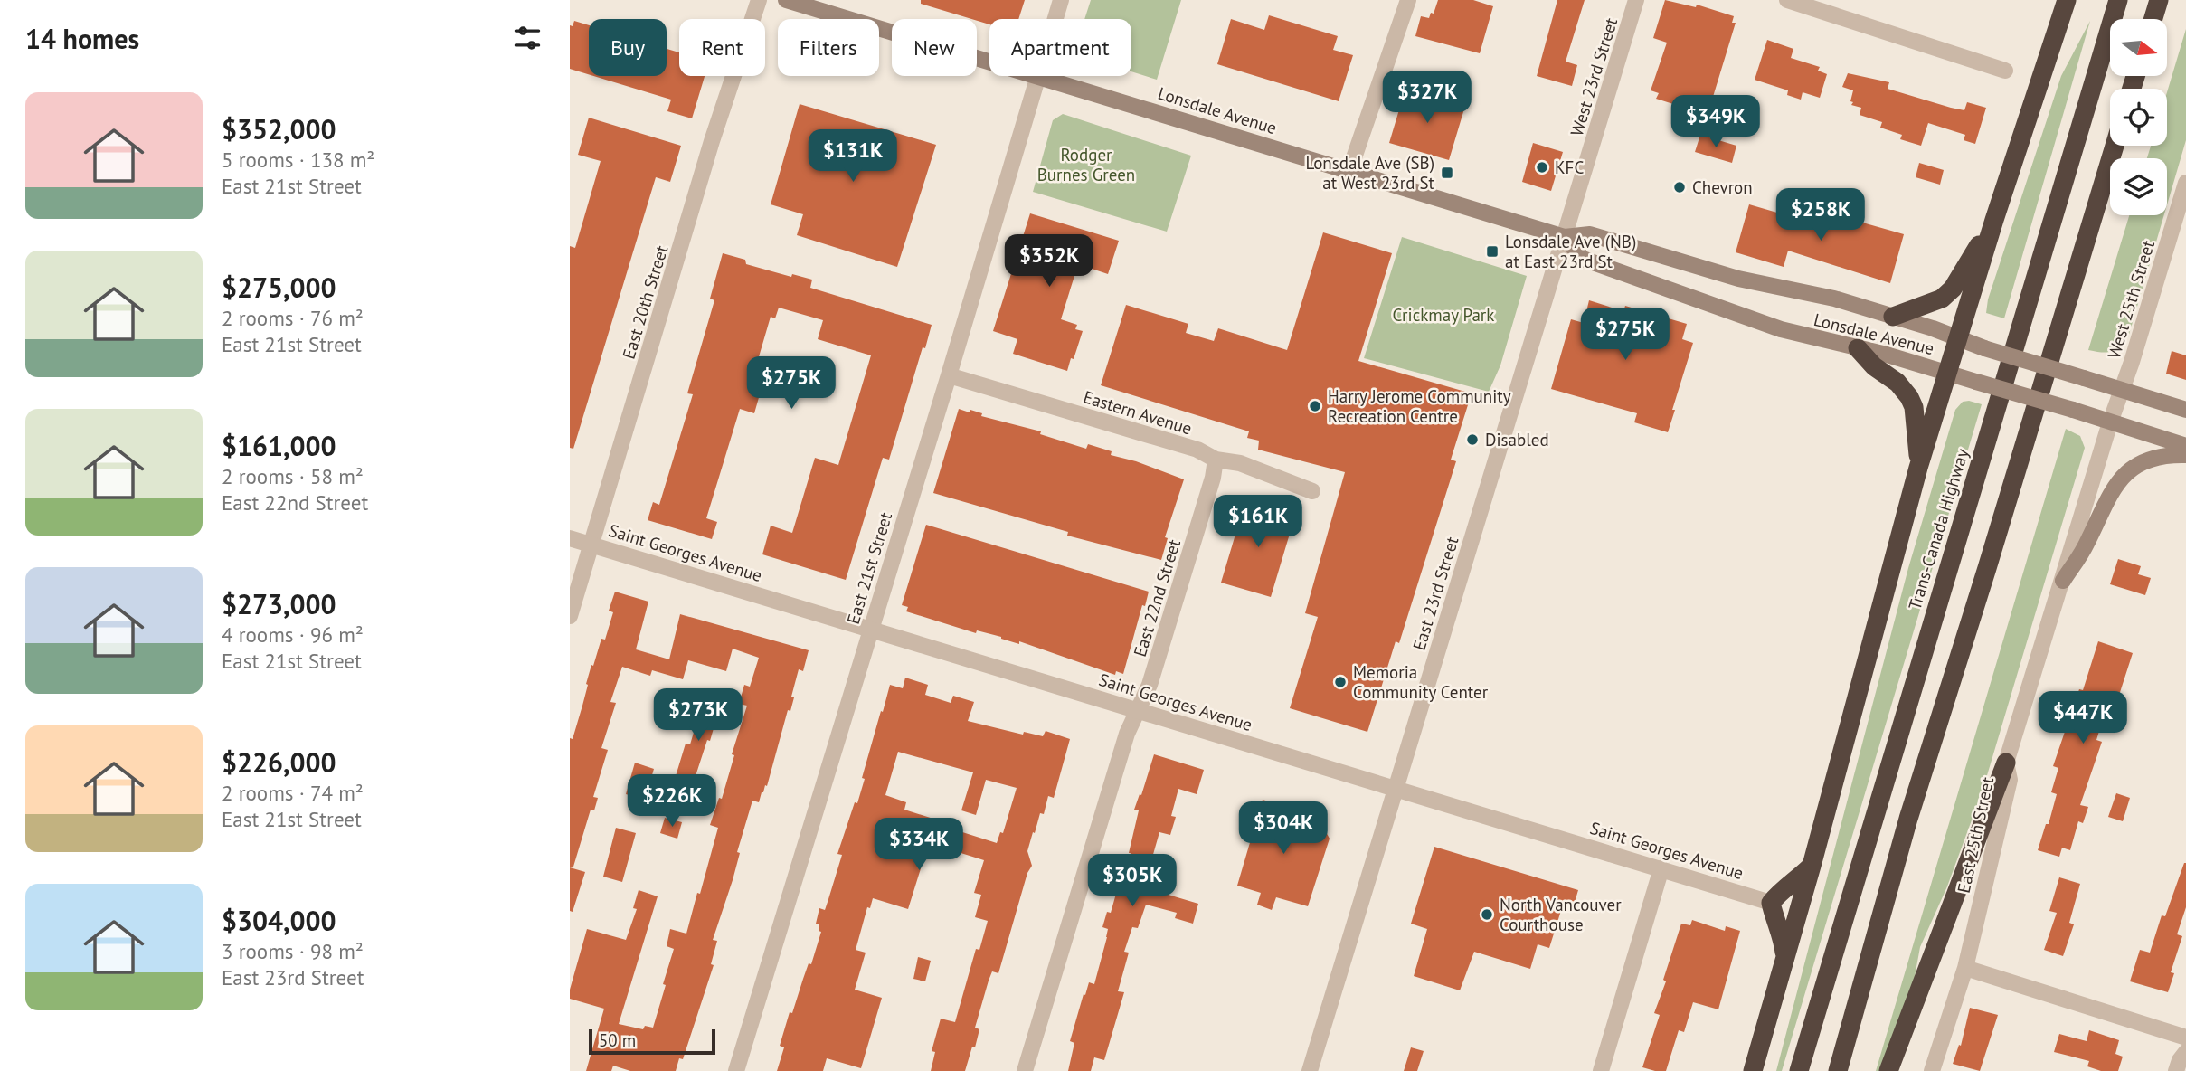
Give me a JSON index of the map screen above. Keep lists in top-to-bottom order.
{
  "streets": {
    "highway": ["Trans-Canada Highway"],
    "main road": ["Lonsdale Avenue"],
    "street": [
      "West 23rd Street",
      "West 25th Street",
      "East 20th Street",
      "Eastern Avenue",
      "Saint Georges Avenue",
      "East 21st Street",
      "East 23rd Street",
      "East 22nd Street",
      "East 25th Street"
    ]
  },
  "crossings": [
    ["West 23rd Street", "Lonsdale Avenue"],
    ["West 23rd Street", "East 23rd Street"],
    ["Lonsdale Avenue", "West 25th Street"],
    ["Lonsdale Avenue", "East 21st Street"],
    ["Lonsdale Avenue", "East 23rd Street"],
    ["Lonsdale Avenue", "East 25th Street"],
    ["West 25th Street", "East 25th Street"],
    ["East 20th Street", "Saint Georges Avenue"],
    ["Eastern Avenue", "East 21st Street"],
    ["Eastern Avenue", "East 22nd Street"],
    ["Saint Georges Avenue", "East 21st Street"],
    ["Saint Georges Avenue", "East 23rd Street"],
    ["Saint Georges Avenue", "East 22nd Street"]
  ],
  "parks": ["Rodger Burnes Green", "Crickmay Park"],
  "places": {
    "other": [
      "KFC",
      "Chevron",
      "Harry Jerome Community Recreation Centre",
      "Disabled",
      "Memoria Community Center",
      "North Vancouver Courthouse"
    ],
    "transit": ["Lonsdale Ave (SB) at West 23rd St", "Lonsdale Ave (NB) at East 23rd St"]
  },
  "scale_bar": "50 m",
  "north": "right",
  "page": {
    "heading": "14 homes",
    "chip": [
      "Buy",
      "Rent",
      "Filters",
      "New",
      "Apartment"
    ],
    "price": [
      "$327K",
      "$349K",
      "$131K",
      "$258K",
      "$352K",
      "$275K",
      "$275K",
      "$161K",
      "$273K",
      "$447K",
      "$226K",
      "$304K",
      "$334K",
      "$305K"
    ],
    "list": [
      {
        "name": "$352,000",
        "note": "5 rooms · 138 m² · East 21st Street"
      },
      {
        "name": "$275,000",
        "note": "2 rooms · 76 m² · East 21st Street"
      },
      {
        "name": "$161,000",
        "note": "2 rooms · 58 m² · East 22nd Street"
      },
      {
        "name": "$273,000",
        "note": "4 rooms · 96 m² · East 21st Street"
      },
      {
        "name": "$226,000",
        "note": "2 rooms · 74 m² · East 21st Street"
      },
      {
        "name": "$304,000",
        "note": "3 rooms · 98 m² · East 23rd Street"
      }
    ],
    "scale": "50 m"
  }
}
